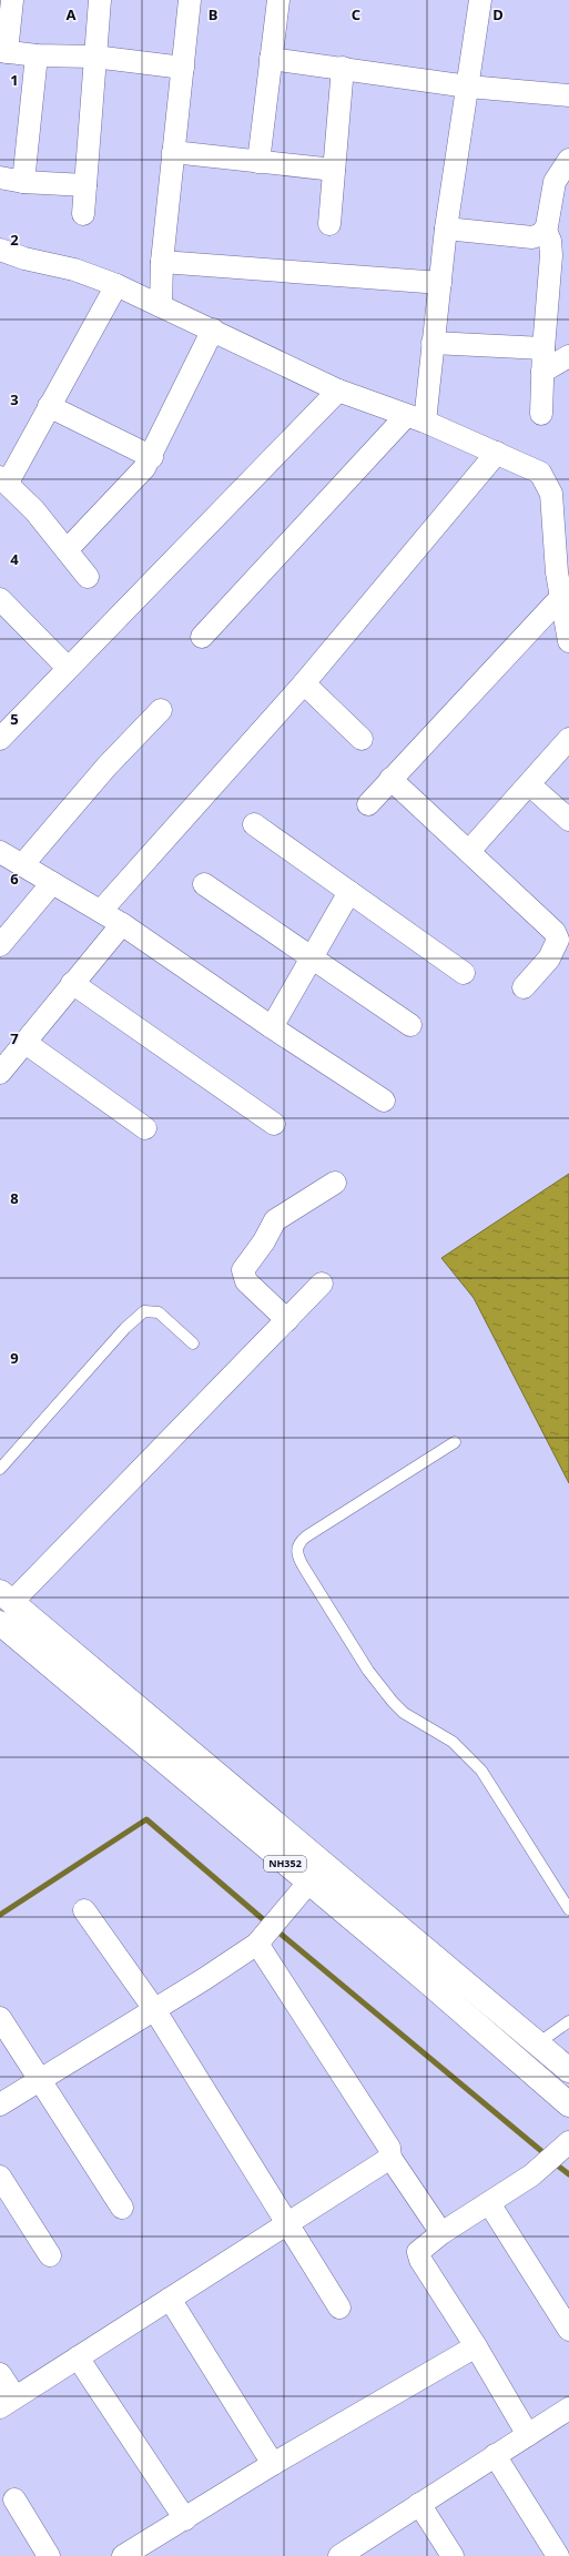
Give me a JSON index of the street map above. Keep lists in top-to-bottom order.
{
  "streets": {
    "highway": ["NH352"]
  },
  "grid": {
    "columns": [
      "A",
      "B",
      "C",
      "D"
    ],
    "rows": [
      "1",
      "2",
      "3",
      "4",
      "5",
      "6",
      "7",
      "8",
      "9"
    ]
  }
}
